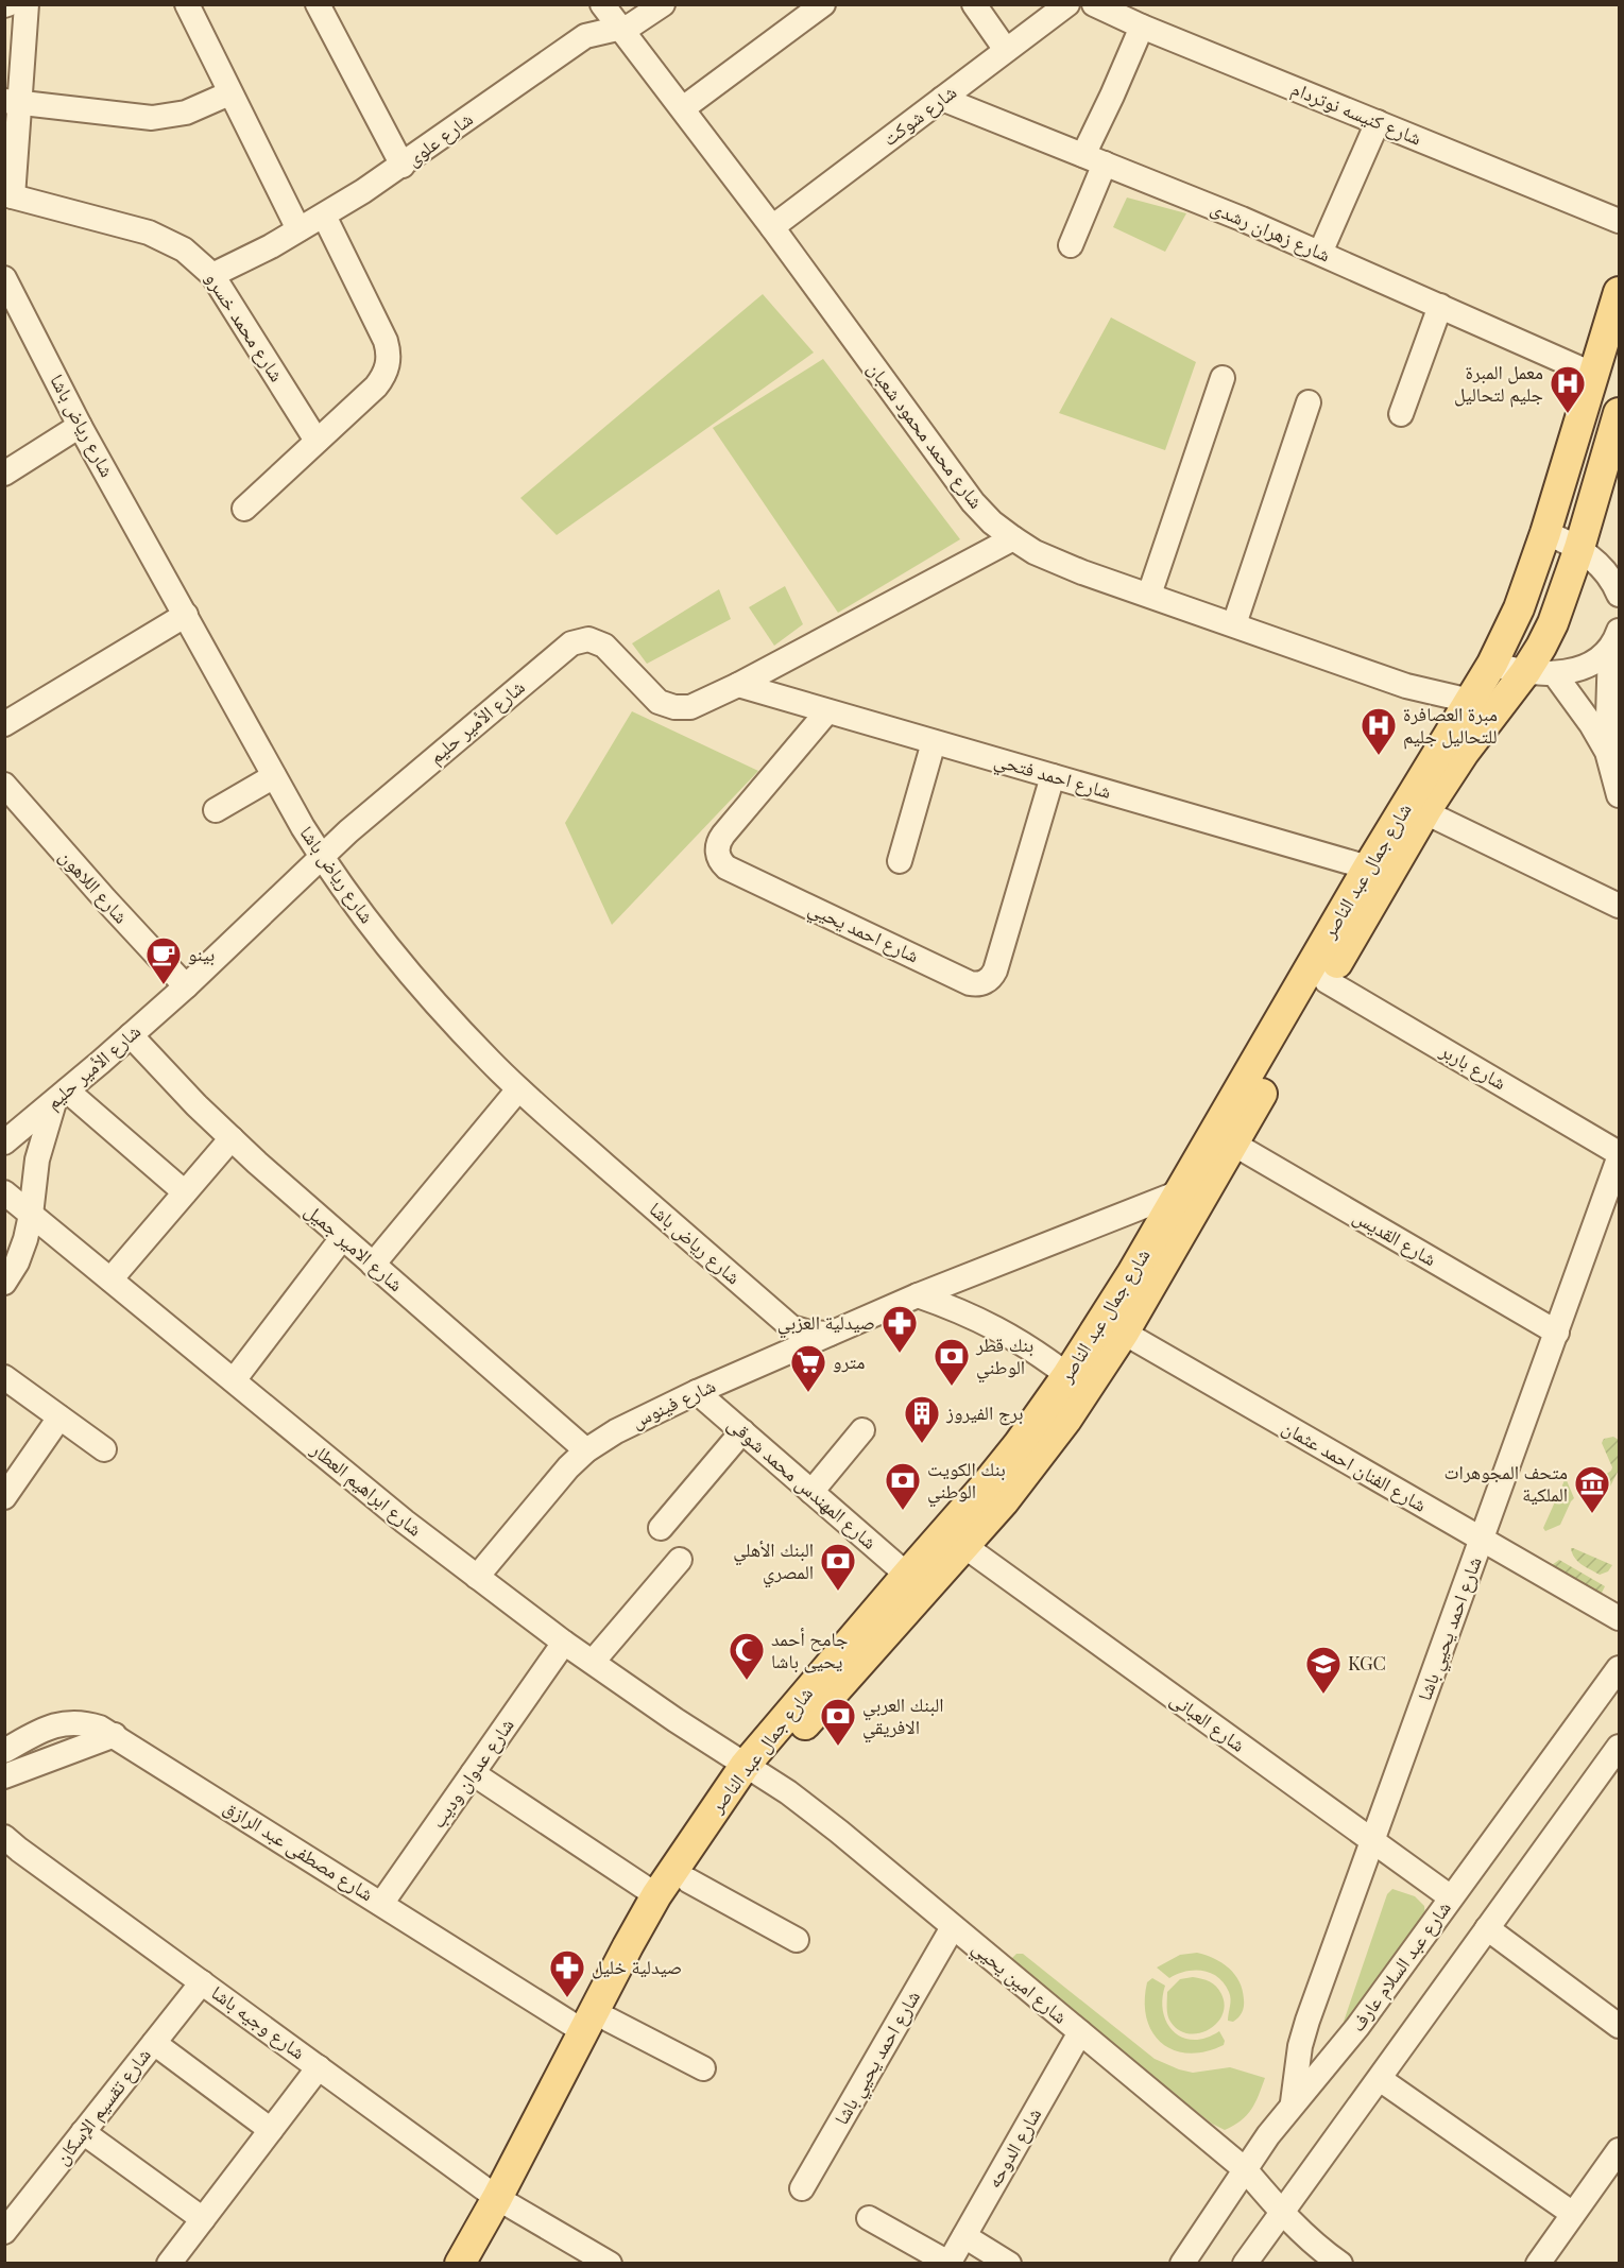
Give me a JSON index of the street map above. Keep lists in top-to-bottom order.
{
  "streets": {
    "main road": ["شارع جمال عبد الناصر"],
    "street": [
      "شارع كنيسه نوتردام",
      "شارع شوكت",
      "شارع علوى",
      "شارع زهران رشدى",
      "شارع محمد خسرو",
      "شارع رياض باشا",
      "شارع محمد محمود شعبان",
      "شارع الأمير حليم",
      "شارع احمد فتحي",
      "شارع اللاهون",
      "شارع احمد يحيي",
      "شارع باربر",
      "شارع القديس",
      "شارع الامير جميل",
      "شارع فينوس",
      "شارع الفنان احمد عثمان",
      "شارع المهندس محمد شوقى",
      "شارع ابراهيم العطار",
      "شارع احمد يحيي باشا",
      "شارع العبانى",
      "شارع عدوان وديب",
      "شارع مصطفى عبد الرازق",
      "شارع عبد السلام عارف",
      "شارع امين يحيي",
      "شارع وجيه باشا",
      "شارع تقسيم الإسكان",
      "شارع الدوحه"
    ]
  },
  "crossings": [
    ["شارع شوكت", "شارع زهران رشدى"],
    ["شارع شوكت", "شارع محمد محمود شعبان"],
    ["شارع علوى", "شارع محمد خسرو"],
    ["شارع علوى", "شارع محمد محمود شعبان"],
    ["شارع زهران رشدى", "شارع جمال عبد الناصر"],
    ["شارع رياض باشا", "شارع الأمير حليم"],
    ["شارع رياض باشا", "شارع فينوس"],
    ["شارع محمد محمود شعبان", "شارع الأمير حليم"],
    ["شارع محمد محمود شعبان", "شارع جمال عبد الناصر"],
    ["شارع الأمير حليم", "شارع احمد فتحي"],
    ["شارع الأمير حليم", "شارع اللاهون"],
    ["شارع الأمير حليم", "شارع الامير جميل"],
    ["شارع احمد فتحي", "شارع جمال عبد الناصر"],
    ["شارع احمد فتحي", "شارع احمد يحيي"],
    ["شارع جمال عبد الناصر", "شارع باربر"],
    ["شارع جمال عبد الناصر", "شارع القديس"],
    ["شارع جمال عبد الناصر", "شارع فينوس"],
    ["شارع جمال عبد الناصر", "شارع الفنان احمد عثمان"],
    ["شارع جمال عبد الناصر", "شارع المهندس محمد شوقى"],
    ["شارع جمال عبد الناصر", "شارع ابراهيم العطار"],
    ["شارع جمال عبد الناصر", "شارع العبانى"],
    ["شارع جمال عبد الناصر", "شارع مصطفى عبد الرازق"],
    ["شارع جمال عبد الناصر", "شارع امين يحيي"],
    ["شارع جمال عبد الناصر", "شارع وجيه باشا"],
    ["شارع القديس", "شارع احمد يحيي باشا"],
    ["شارع الامير جميل", "شارع فينوس"],
    ["شارع فينوس", "شارع المهندس محمد شوقى"],
    ["شارع فينوس", "شارع ابراهيم العطار"],
    ["شارع الفنان احمد عثمان", "شارع احمد يحيي باشا"],
    ["شارع ابراهيم العطار", "شارع عدوان وديب"],
    ["شارع ابراهيم العطار", "شارع امين يحيي"],
    ["شارع احمد يحيي باشا", "شارع العبانى"],
    ["شارع احمد يحيي باشا", "شارع عبد السلام عارف"],
    ["شارع احمد يحيي باشا", "شارع امين يحيي"],
    ["شارع العبانى", "شارع عبد السلام عارف"],
    ["شارع عدوان وديب", "شارع مصطفى عبد الرازق"],
    ["شارع عبد السلام عارف", "شارع امين يحيي"],
    ["شارع امين يحيي", "شارع الدوحه"],
    ["شارع وجيه باشا", "شارع تقسيم الإسكان"]
  ],
  "places": {
    "hospital": ["معمل المبرة جليم لتحاليل", "مبرة العصافرة للتحاليل جليم"],
    "cafe": ["بينو"],
    "pharmacy": ["صيدلية العزبي", "صيدلية خليل"],
    "bank": [
      "بنك قطر الوطني",
      "بنك الكويت الوطني",
      "البنك الأهلي المصري",
      "البنك العربي الافريقي"
    ],
    "supermarket": ["مترو"],
    "building": ["برج الفيروز"],
    "museum": ["متحف المجوهرات الملكية"],
    "mosque": ["جامح أحمد يحيى باشا"],
    "school or university": ["KGC"]
  }
}
